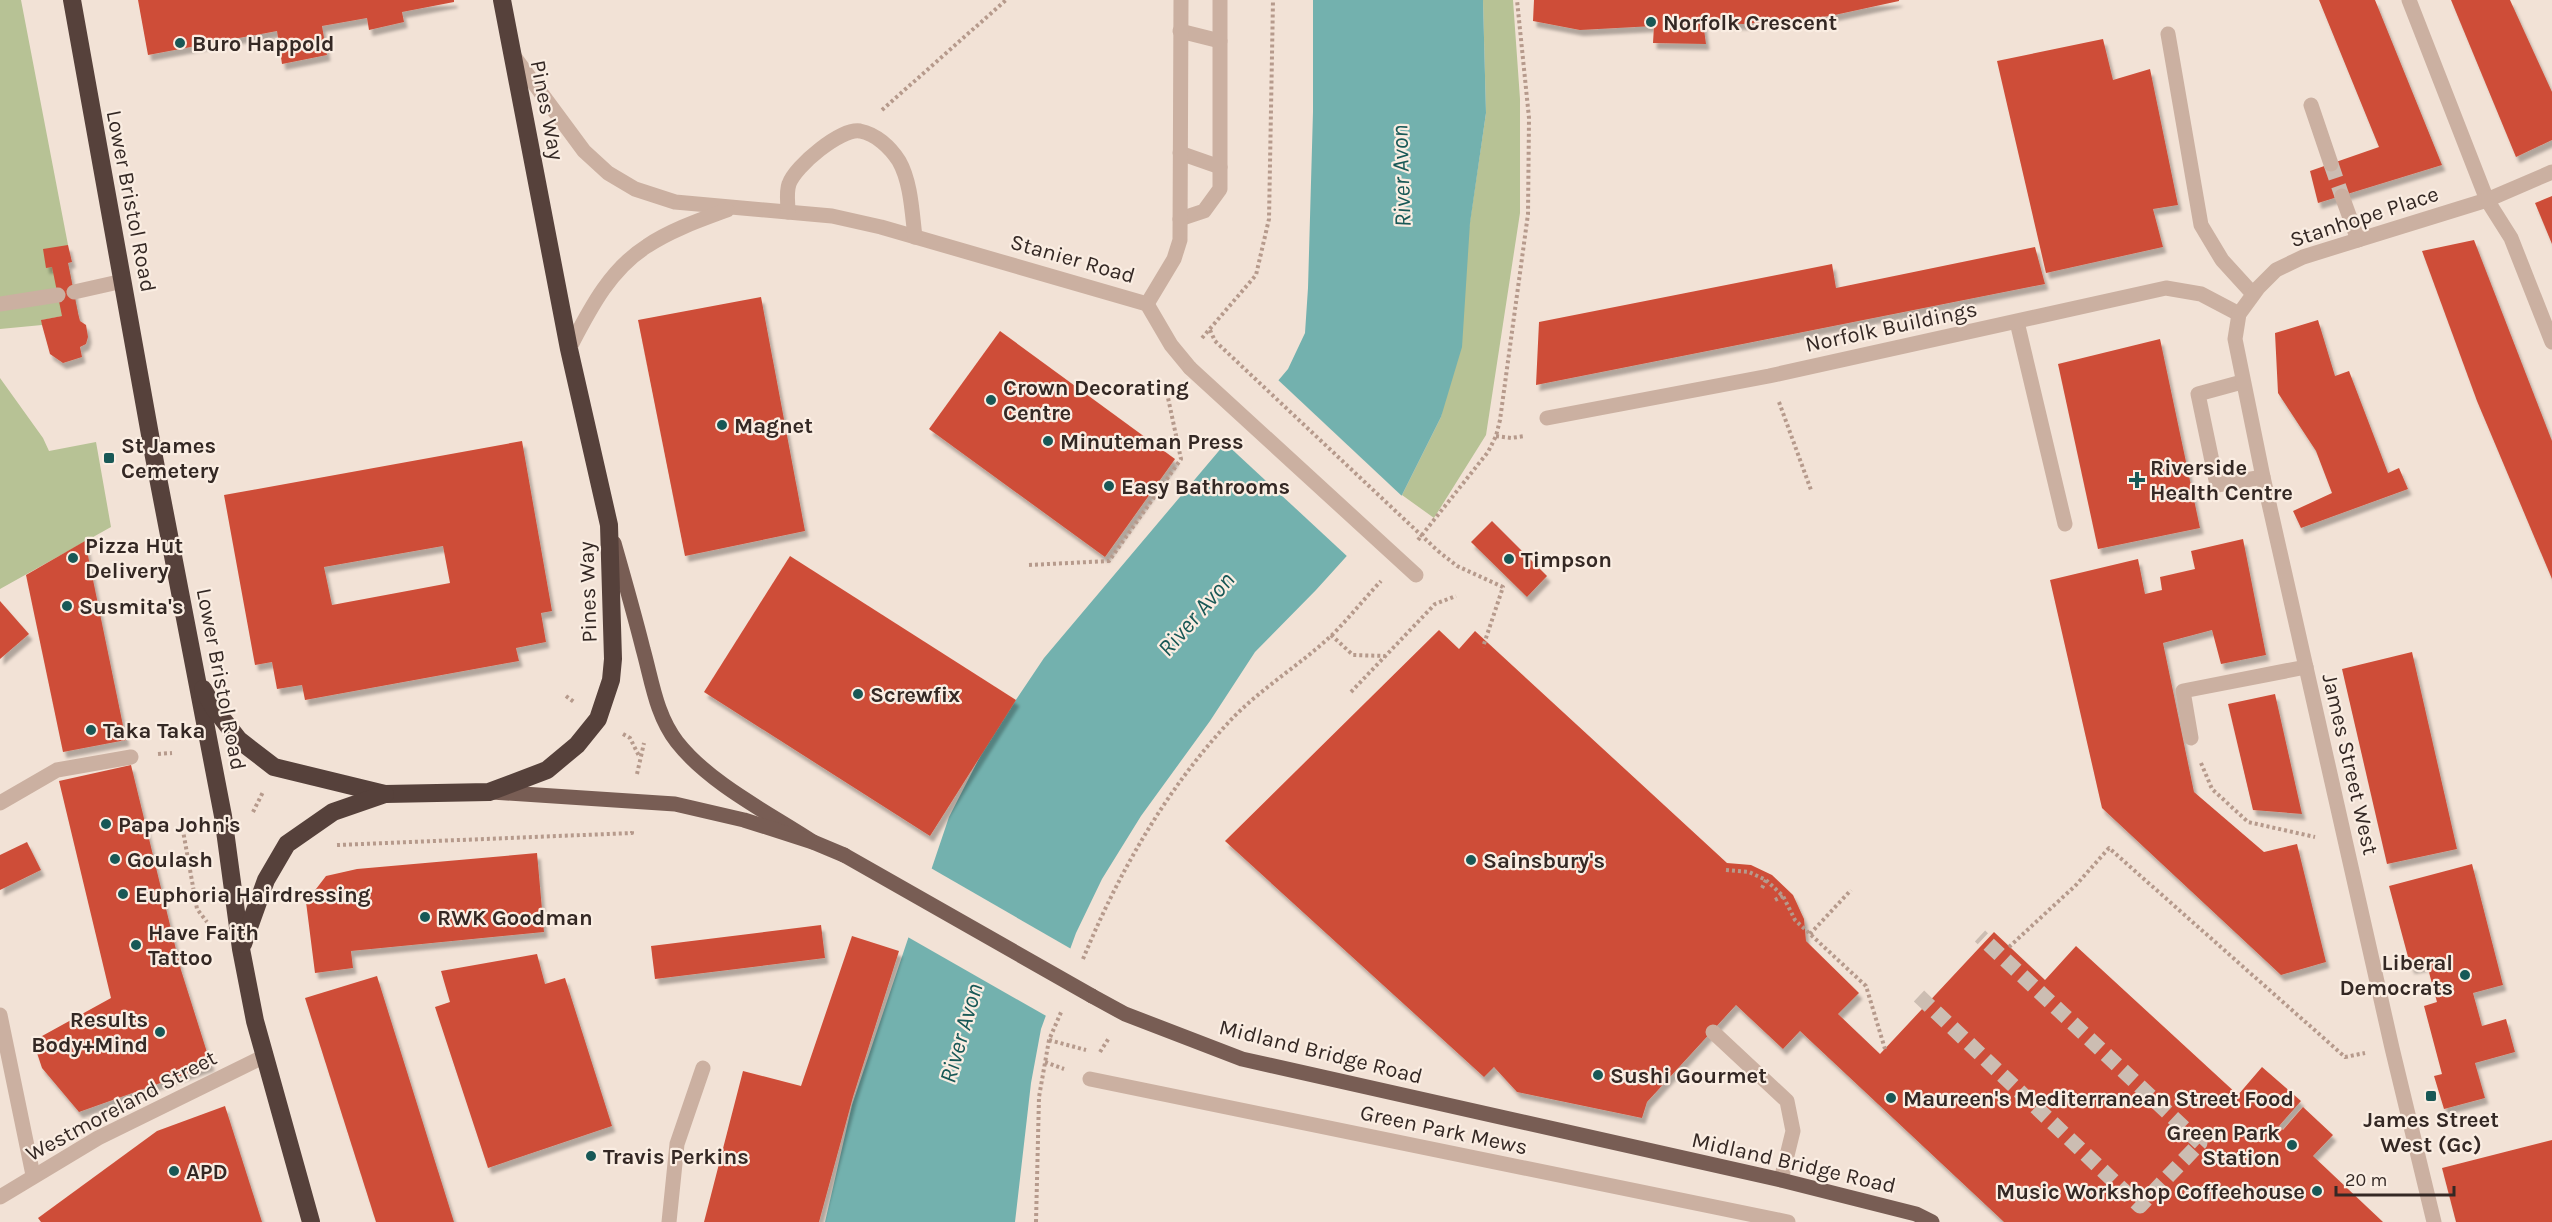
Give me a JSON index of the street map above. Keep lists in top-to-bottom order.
{
  "streets": {
    "highway": ["Pines Way", "Lower Bristol Road"],
    "main road": ["Midland Bridge Road"],
    "street": [
      "Stanhope Place",
      "Stanier Road",
      "Norfolk Buildings",
      "James Street West",
      "Westmoreland Street",
      "Green Park Mews"
    ]
  },
  "crossings": [
    ["Pines Way", "Lower Bristol Road"],
    ["Pines Way", "Stanier Road"],
    ["Pines Way", "Midland Bridge Road"],
    ["Lower Bristol Road", "Westmoreland Street"],
    ["Stanhope Place", "Norfolk Buildings"],
    ["Stanhope Place", "James Street West"],
    ["Norfolk Buildings", "James Street West"]
  ],
  "water": ["River Avon"],
  "places": {
    "other": [
      "Norfolk Crescent",
      "Buro Happold",
      "Crown Decorating Centre",
      "Magnet",
      "Minuteman Press",
      "Easy Bathrooms",
      "Pizza Hut Delivery",
      "Timpson",
      "Susmita's",
      "Screwfix",
      "Taka Taka",
      "Papa John's",
      "Goulash",
      "Sainsbury's",
      "Euphoria Hairdressing",
      "RWK Goodman",
      "Have Faith Tattoo",
      "Liberal Democrats",
      "Results Body+Mind",
      "Sushi Gourmet",
      "Maureen's Mediterranean Street Food",
      "Green Park Station",
      "Travis Perkins",
      "APD",
      "Music Workshop Coffeehouse"
    ],
    "transit": ["St James Cemetery", "James Street West (Gc)"],
    "health": ["Riverside Health Centre"]
  },
  "scale_bar": "20 m"
}
